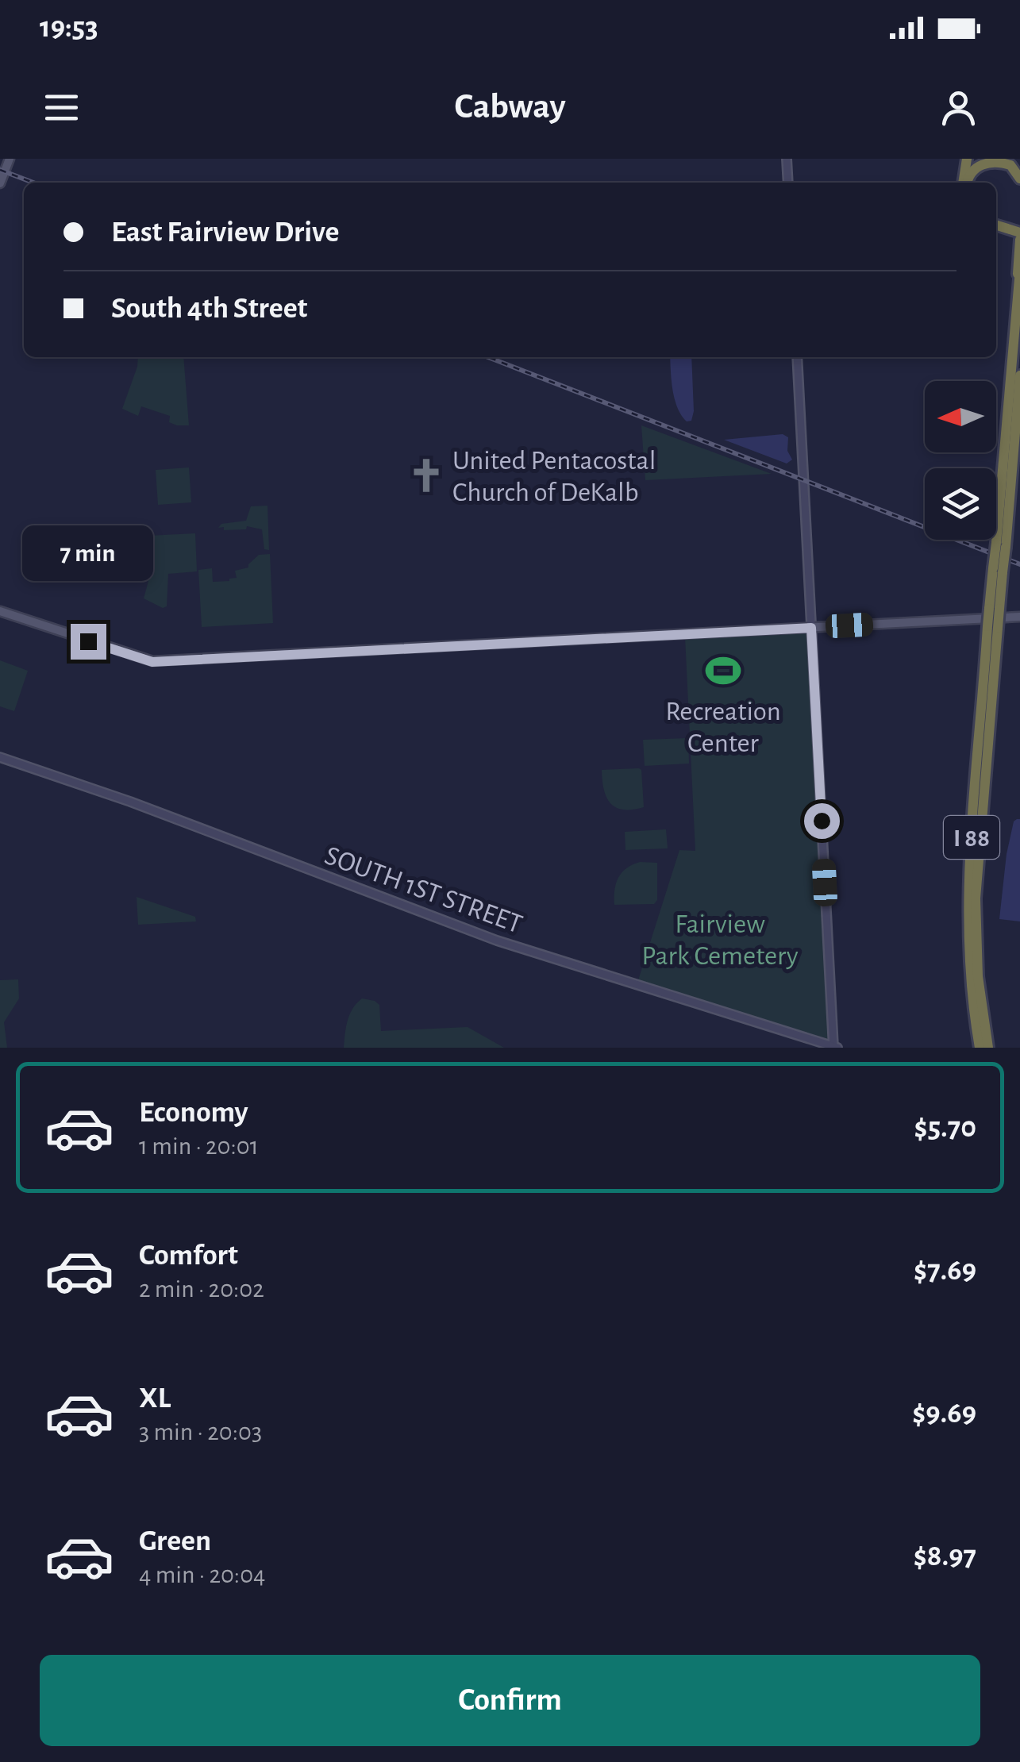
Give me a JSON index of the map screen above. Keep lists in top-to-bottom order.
{
  "streets": {
    "highway": ["I 88"],
    "street": ["SOUTH 1ST STREET"]
  },
  "parks": ["Fairview Park Cemetery"],
  "places": {
    "church": ["United Pentacostal Church of DeKalb"],
    "sports": ["Recreation Center"]
  },
  "north": "left",
  "page": {
    "status": "19:53",
    "header": "Cabway",
    "banner": ["East Fairview Drive", "South 4th Street"],
    "bubble": "7 min",
    "list": [
      {
        "name": "Economy",
        "note": "1 min · 20:01",
        "value": "$5.70"
      },
      {
        "name": "Comfort",
        "note": "2 min · 20:02",
        "value": "$7.69"
      },
      {
        "name": "XL",
        "note": "3 min · 20:03",
        "value": "$9.69"
      },
      {
        "name": "Green",
        "note": "4 min · 20:04",
        "value": "$8.97"
      }
    ],
    "buttons": "Confirm"
  }
}
